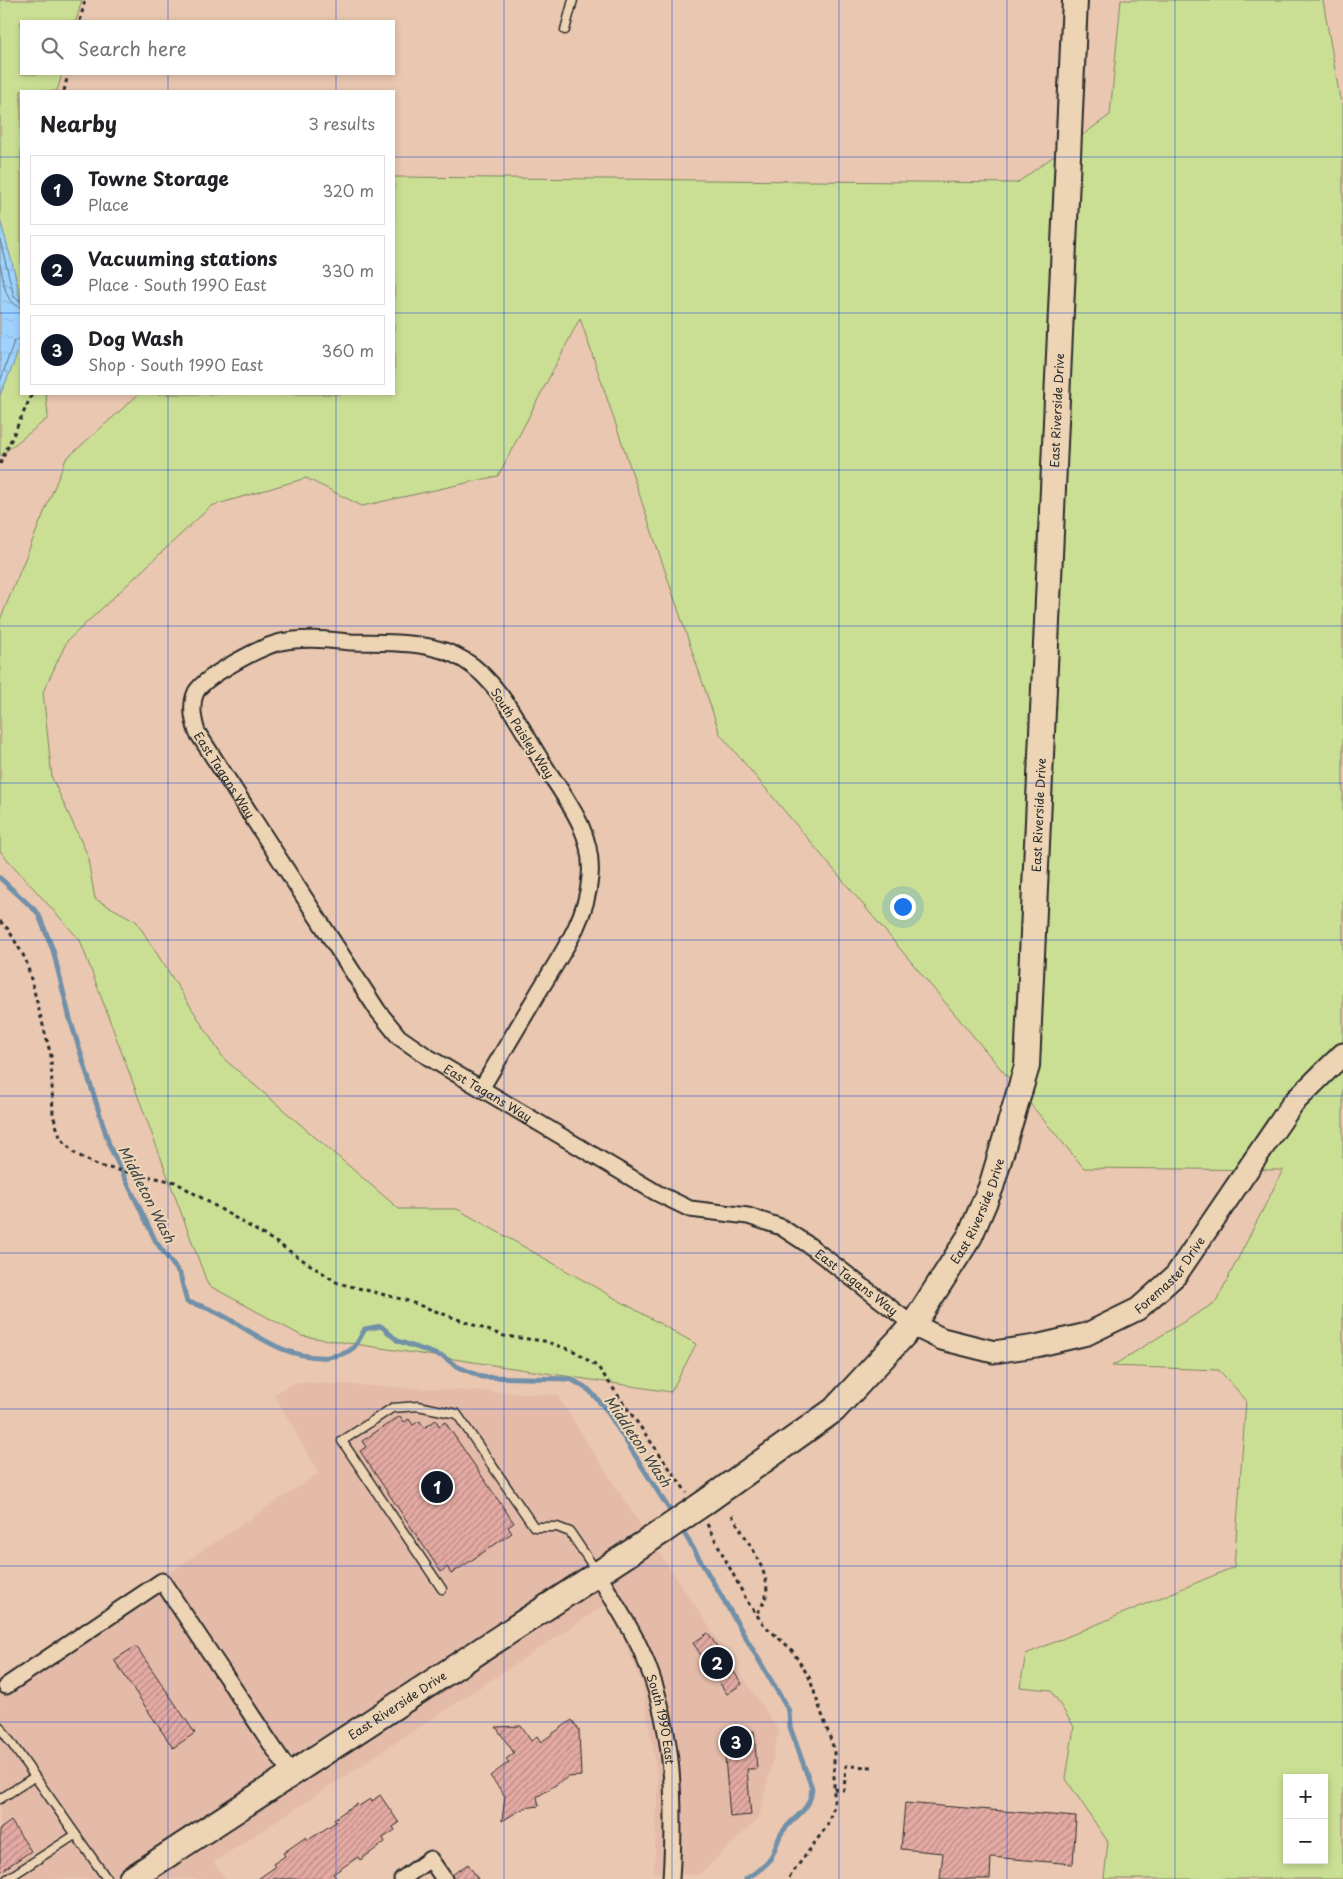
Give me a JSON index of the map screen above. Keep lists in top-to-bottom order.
{
  "streets": {
    "main road": ["East Riverside Drive", "Foremaster Drive"],
    "street": ["South Paisley Way", "East Tagans Way", "South 1990 East"]
  },
  "crossings": [
    ["East Riverside Drive", "East Tagans Way"],
    ["East Riverside Drive", "Foremaster Drive"],
    ["East Riverside Drive", "South 1990 East"],
    ["South Paisley Way", "East Tagans Way"],
    ["East Tagans Way", "Foremaster Drive"]
  ],
  "water": ["Middleton Wash"],
  "page": {
    "search": "Search here",
    "heading": ["Nearby", "3 results"],
    "list": [
      {
        "mark": "1",
        "name": "Towne Storage",
        "note": "Place",
        "value": "320 m"
      },
      {
        "mark": "2",
        "name": "Vacuuming stations",
        "note": "Place · South 1990 East",
        "value": "330 m"
      },
      {
        "mark": "3",
        "name": "Dog Wash",
        "note": "Shop · South 1990 East",
        "value": "360 m"
      }
    ],
    "pins": ["1", "2", "3"],
    "map_buttons": ["+", "−"]
  }
}
